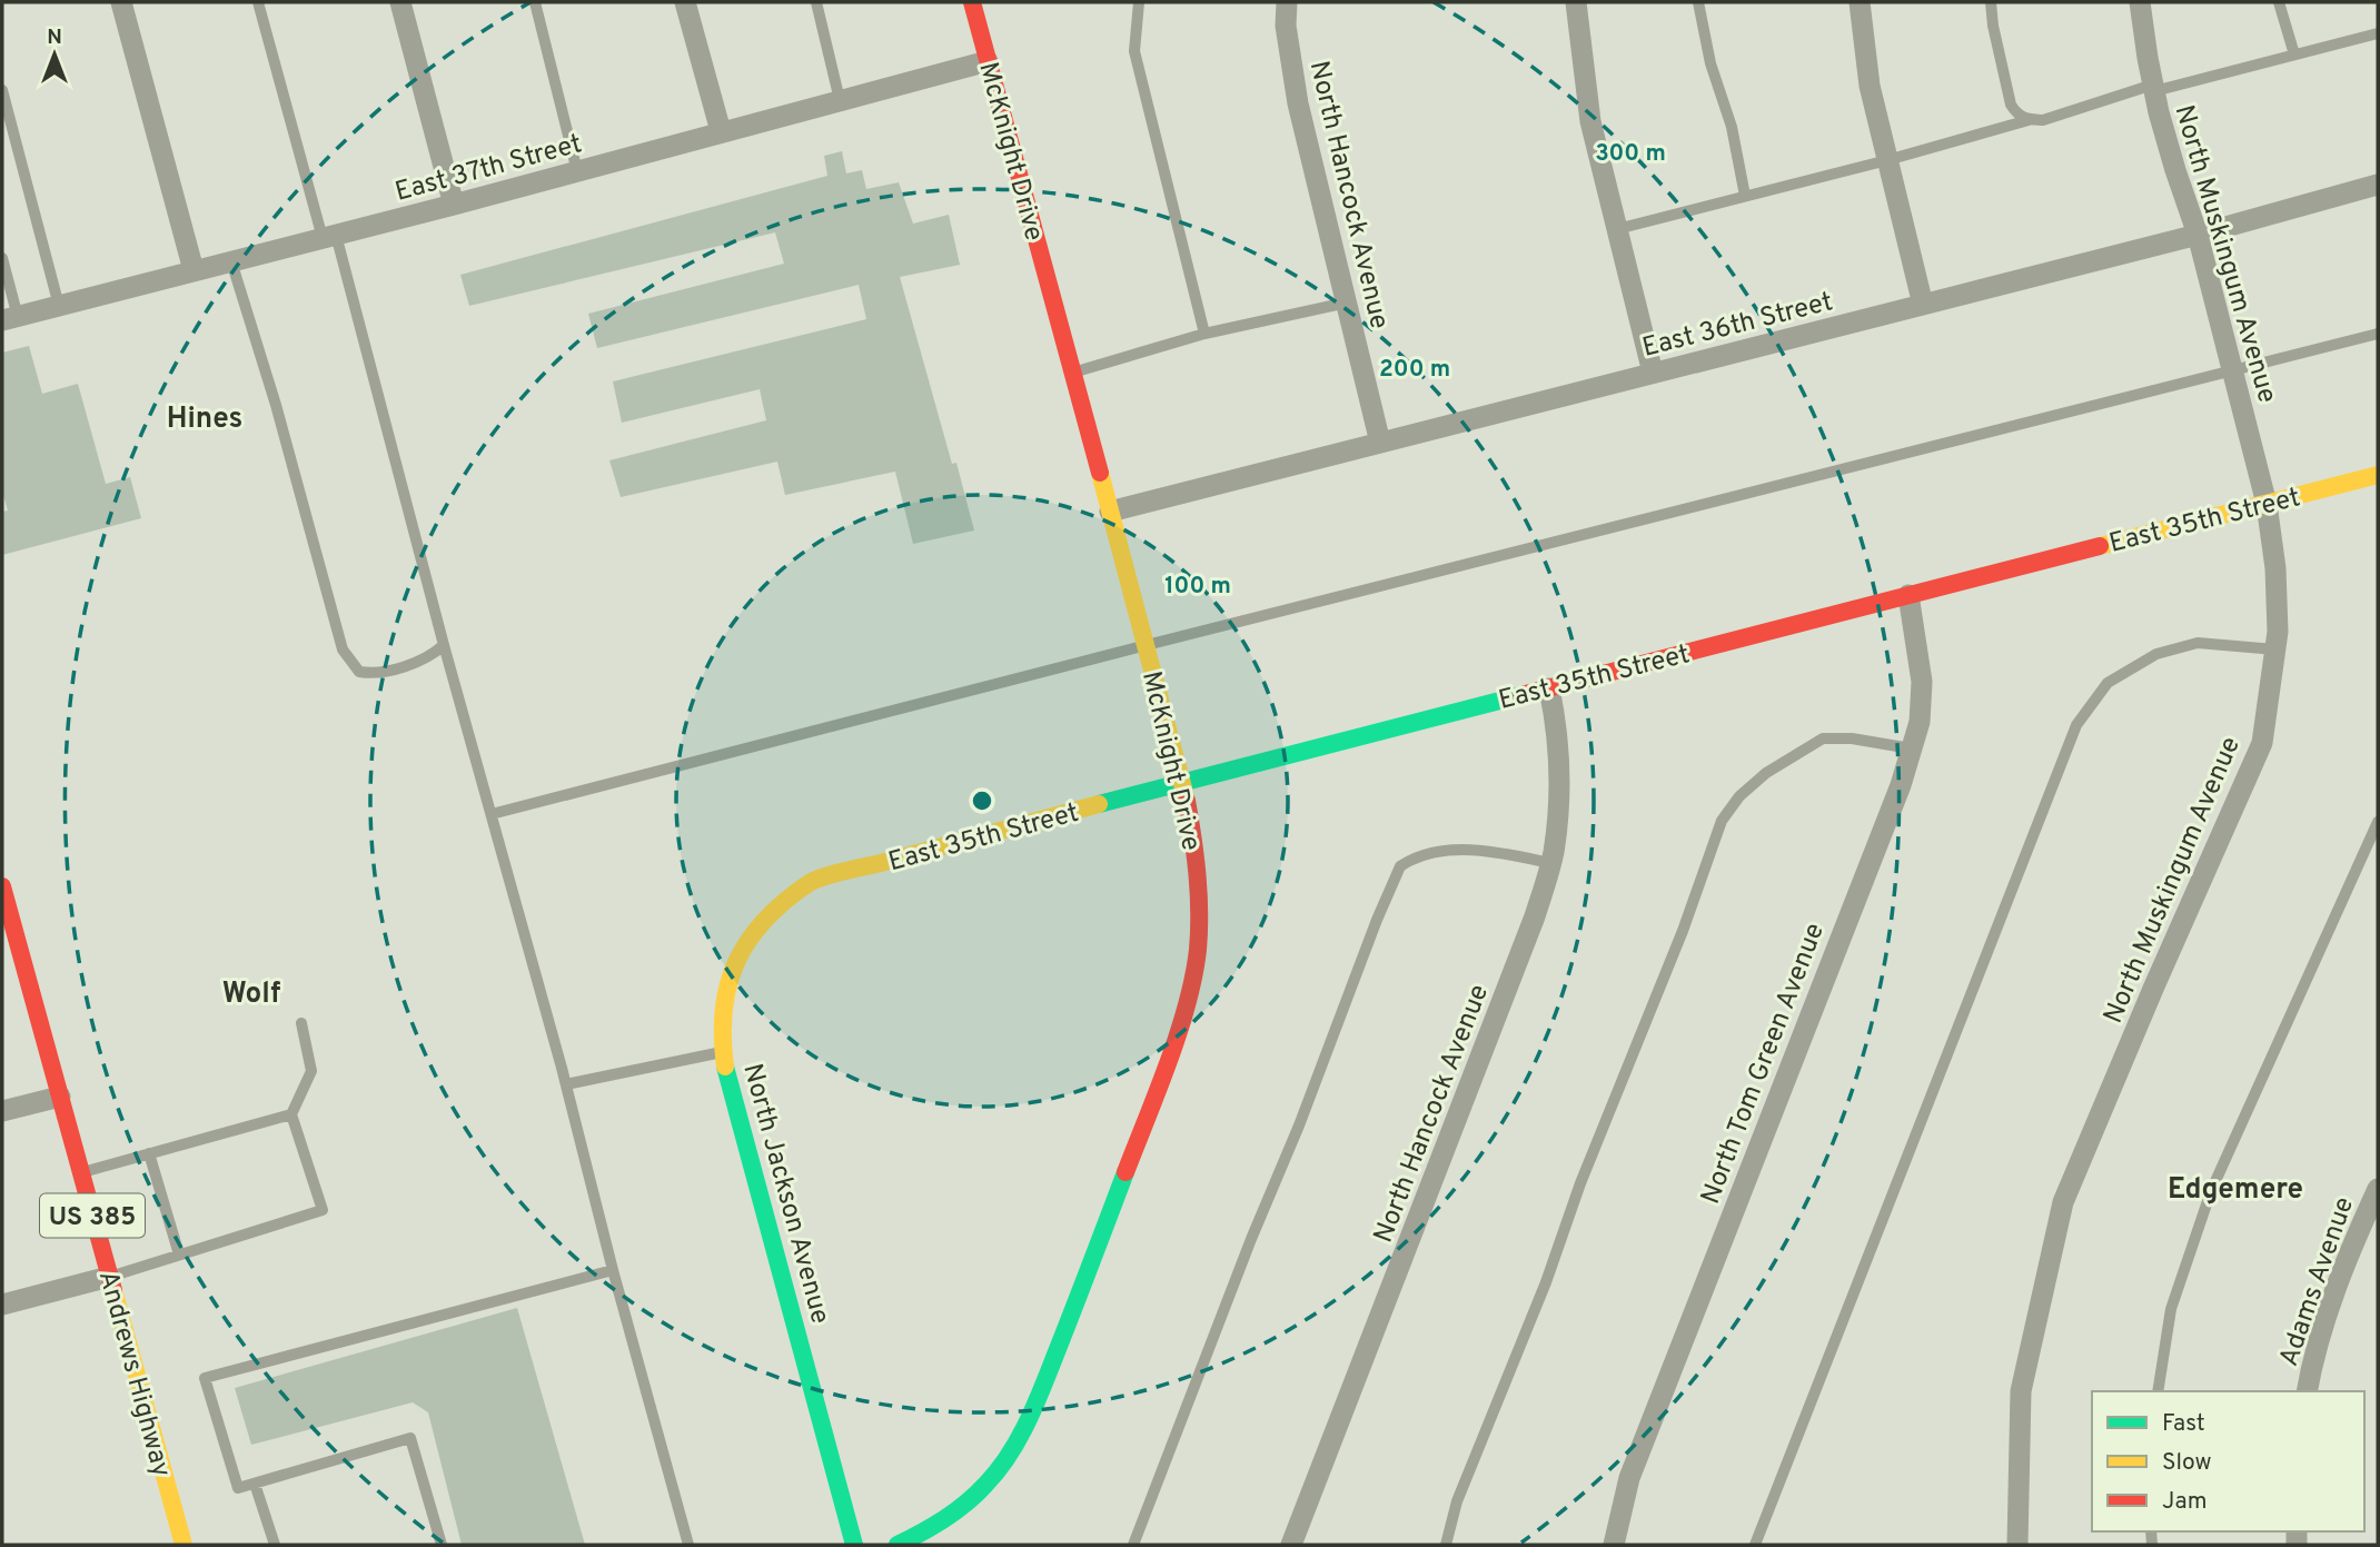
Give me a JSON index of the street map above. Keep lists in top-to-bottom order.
{
  "streets": {
    "street": [
      "McKnight Drive",
      "East 37th Street",
      "North Hancock Avenue",
      "North Muskingum Avenue",
      "East 36th Street",
      "East 35th Street",
      "North Tom Green Avenue",
      "North Jackson Avenue",
      "US 385",
      "Adams Avenue",
      "Andrews Highway"
    ]
  },
  "crossings": [
    ["McKnight Drive", "East 37th Street"],
    ["McKnight Drive", "East 36th Street"],
    ["McKnight Drive", "East 35th Street"],
    ["North Hancock Avenue", "East 36th Street"],
    ["North Hancock Avenue", "East 35th Street"],
    ["North Muskingum Avenue", "East 36th Street"],
    ["North Muskingum Avenue", "East 35th Street"],
    ["East 35th Street", "North Tom Green Avenue"],
    ["East 35th Street", "North Jackson Avenue"]
  ],
  "districts": ["Hines", "Wolf", "Edgemere"],
  "legend": ["Fast", "Slow", "Jam"],
  "north": "top",
  "rings": ["300 m", "200 m", "100 m"]
}
